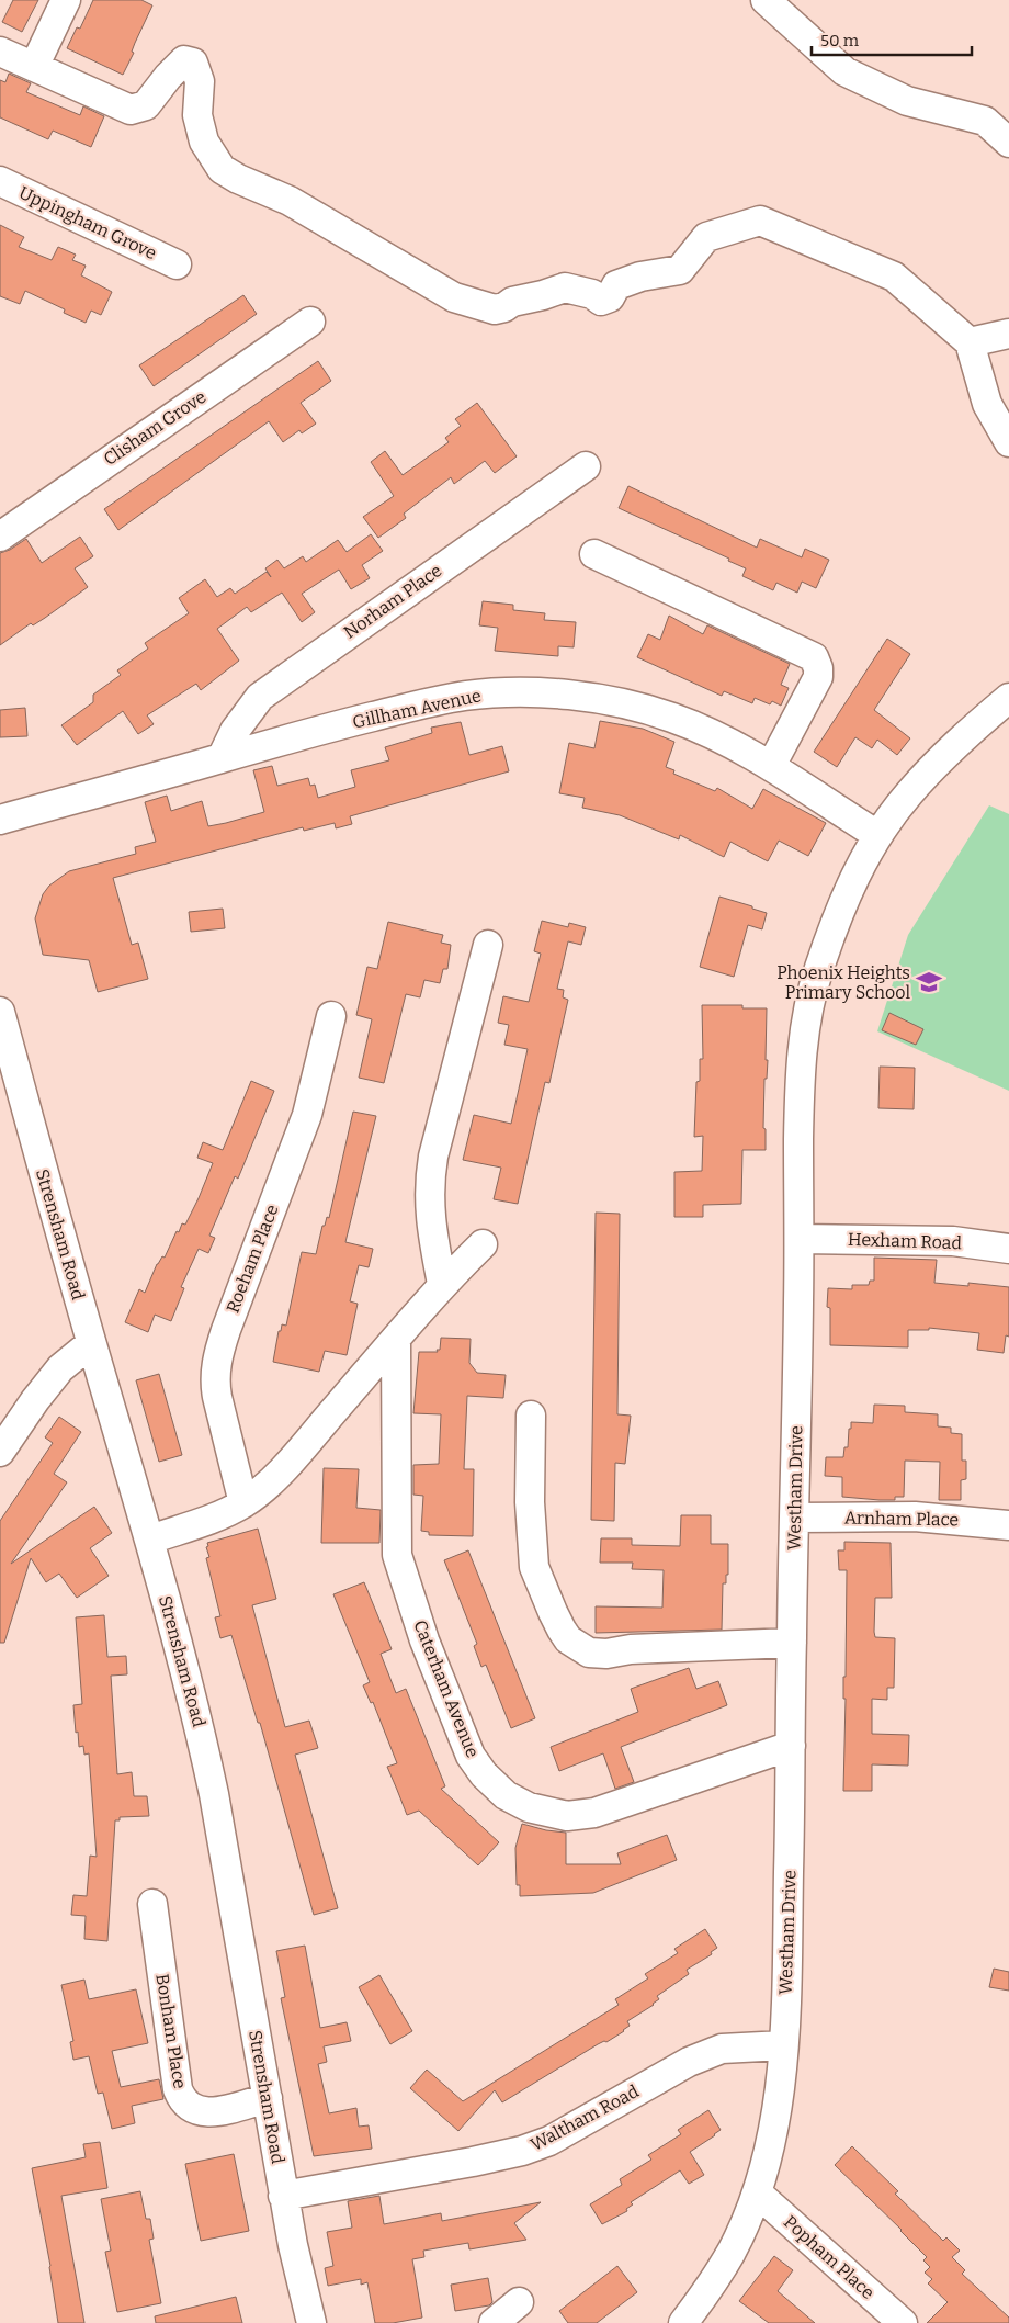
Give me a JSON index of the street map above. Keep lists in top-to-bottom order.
{
  "streets": {
    "street": [
      "Uppingham Grove",
      "Clisham Grove",
      "Norham Place",
      "Gillham Avenue",
      "Strensham Road",
      "Hexham Road",
      "Roeham Place",
      "Westham Drive",
      "Arnham Place",
      "Caterham Avenue",
      "Bonham Place",
      "Waltham Road",
      "Popham Place"
    ]
  },
  "crossings": [
    ["Norham Place", "Gillham Avenue"],
    ["Gillham Avenue", "Westham Drive"],
    ["Strensham Road", "Bonham Place"],
    ["Strensham Road", "Waltham Road"],
    ["Hexham Road", "Westham Drive"],
    ["Westham Drive", "Arnham Place"],
    ["Westham Drive", "Caterham Avenue"],
    ["Westham Drive", "Waltham Road"],
    ["Westham Drive", "Popham Place"]
  ],
  "places": {
    "school or university": ["Phoenix Heights Primary School"]
  },
  "scale_bar": "50 m"
}
